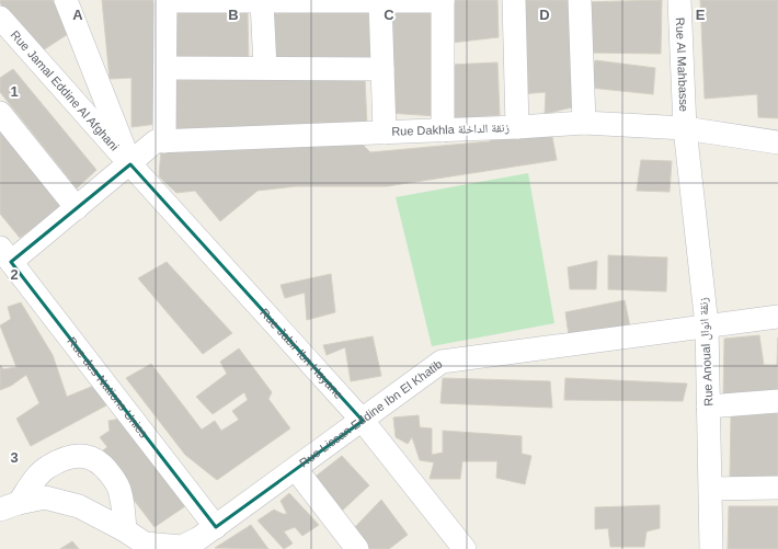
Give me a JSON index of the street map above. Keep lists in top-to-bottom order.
{
  "streets": {
    "street": [
      "Rue Al Mahbasse",
      "Rue Jamal Eddine Al Afghani",
      "Rue Dakhla زنقة الداخلة",
      "Rue Anoual زنقة انوال",
      "Rue Jabir Ibn Hayane",
      "Rue des Nations Unies",
      "Rue Lissan Eddine Ibn El Khatib"
    ]
  },
  "crossings": [
    ["Rue Al Mahbasse", "Rue Dakhla زنقة الداخلة"],
    ["Rue Al Mahbasse", "Rue Anoual زنقة انوال"],
    ["Rue Jamal Eddine Al Afghani", "Rue Dakhla زنقة الداخلة"],
    ["Rue Jamal Eddine Al Afghani", "Rue Jabir Ibn Hayane"],
    ["Rue Dakhla زنقة الداخلة", "Rue Anoual زنقة انوال"],
    ["Rue Dakhla زنقة الداخلة", "Rue Jabir Ibn Hayane"],
    ["Rue Dakhla زنقة الداخلة", "Rue des Nations Unies"],
    ["Rue Anoual زنقة انوال", "Rue Lissan Eddine Ibn El Khatib"],
    ["Rue Jabir Ibn Hayane", "Rue Lissan Eddine Ibn El Khatib"],
    ["Rue des Nations Unies", "Rue Lissan Eddine Ibn El Khatib"]
  ],
  "grid": {
    "columns": [
      "A",
      "B",
      "C",
      "D",
      "E"
    ],
    "rows": ["1", "2", "3"]
  }
}
